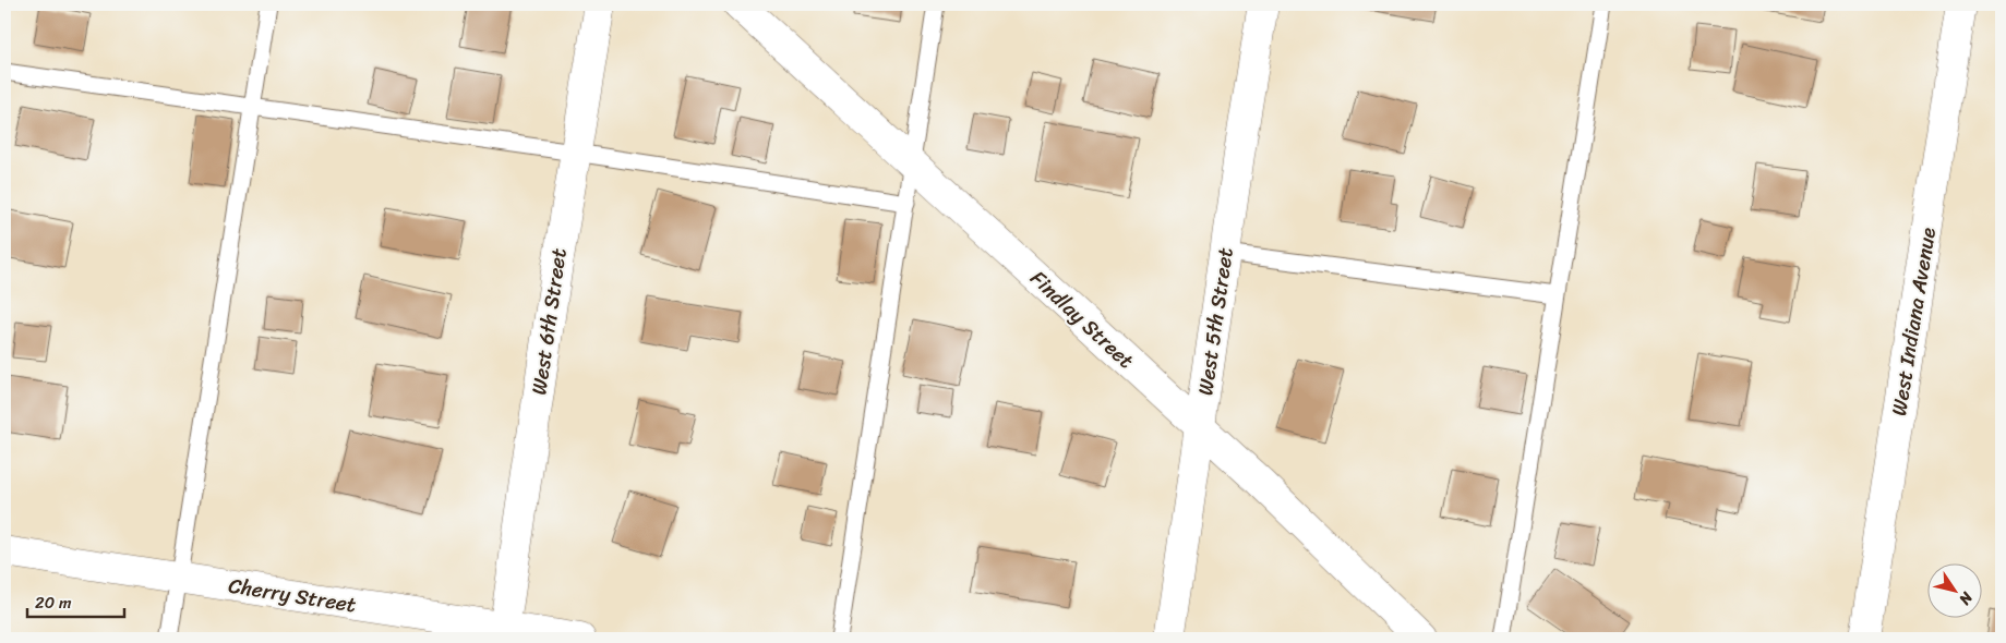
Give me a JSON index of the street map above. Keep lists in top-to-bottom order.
{
  "streets": {
    "street": [
      "Findlay Street",
      "West 6th Street",
      "West 5th Street",
      "West Indiana Avenue",
      "Cherry Street"
    ]
  },
  "crossings": [
    ["Findlay Street", "West 5th Street"],
    ["West 6th Street", "Cherry Street"]
  ],
  "scale_bar": "20 m",
  "north": "bottom right"
}
